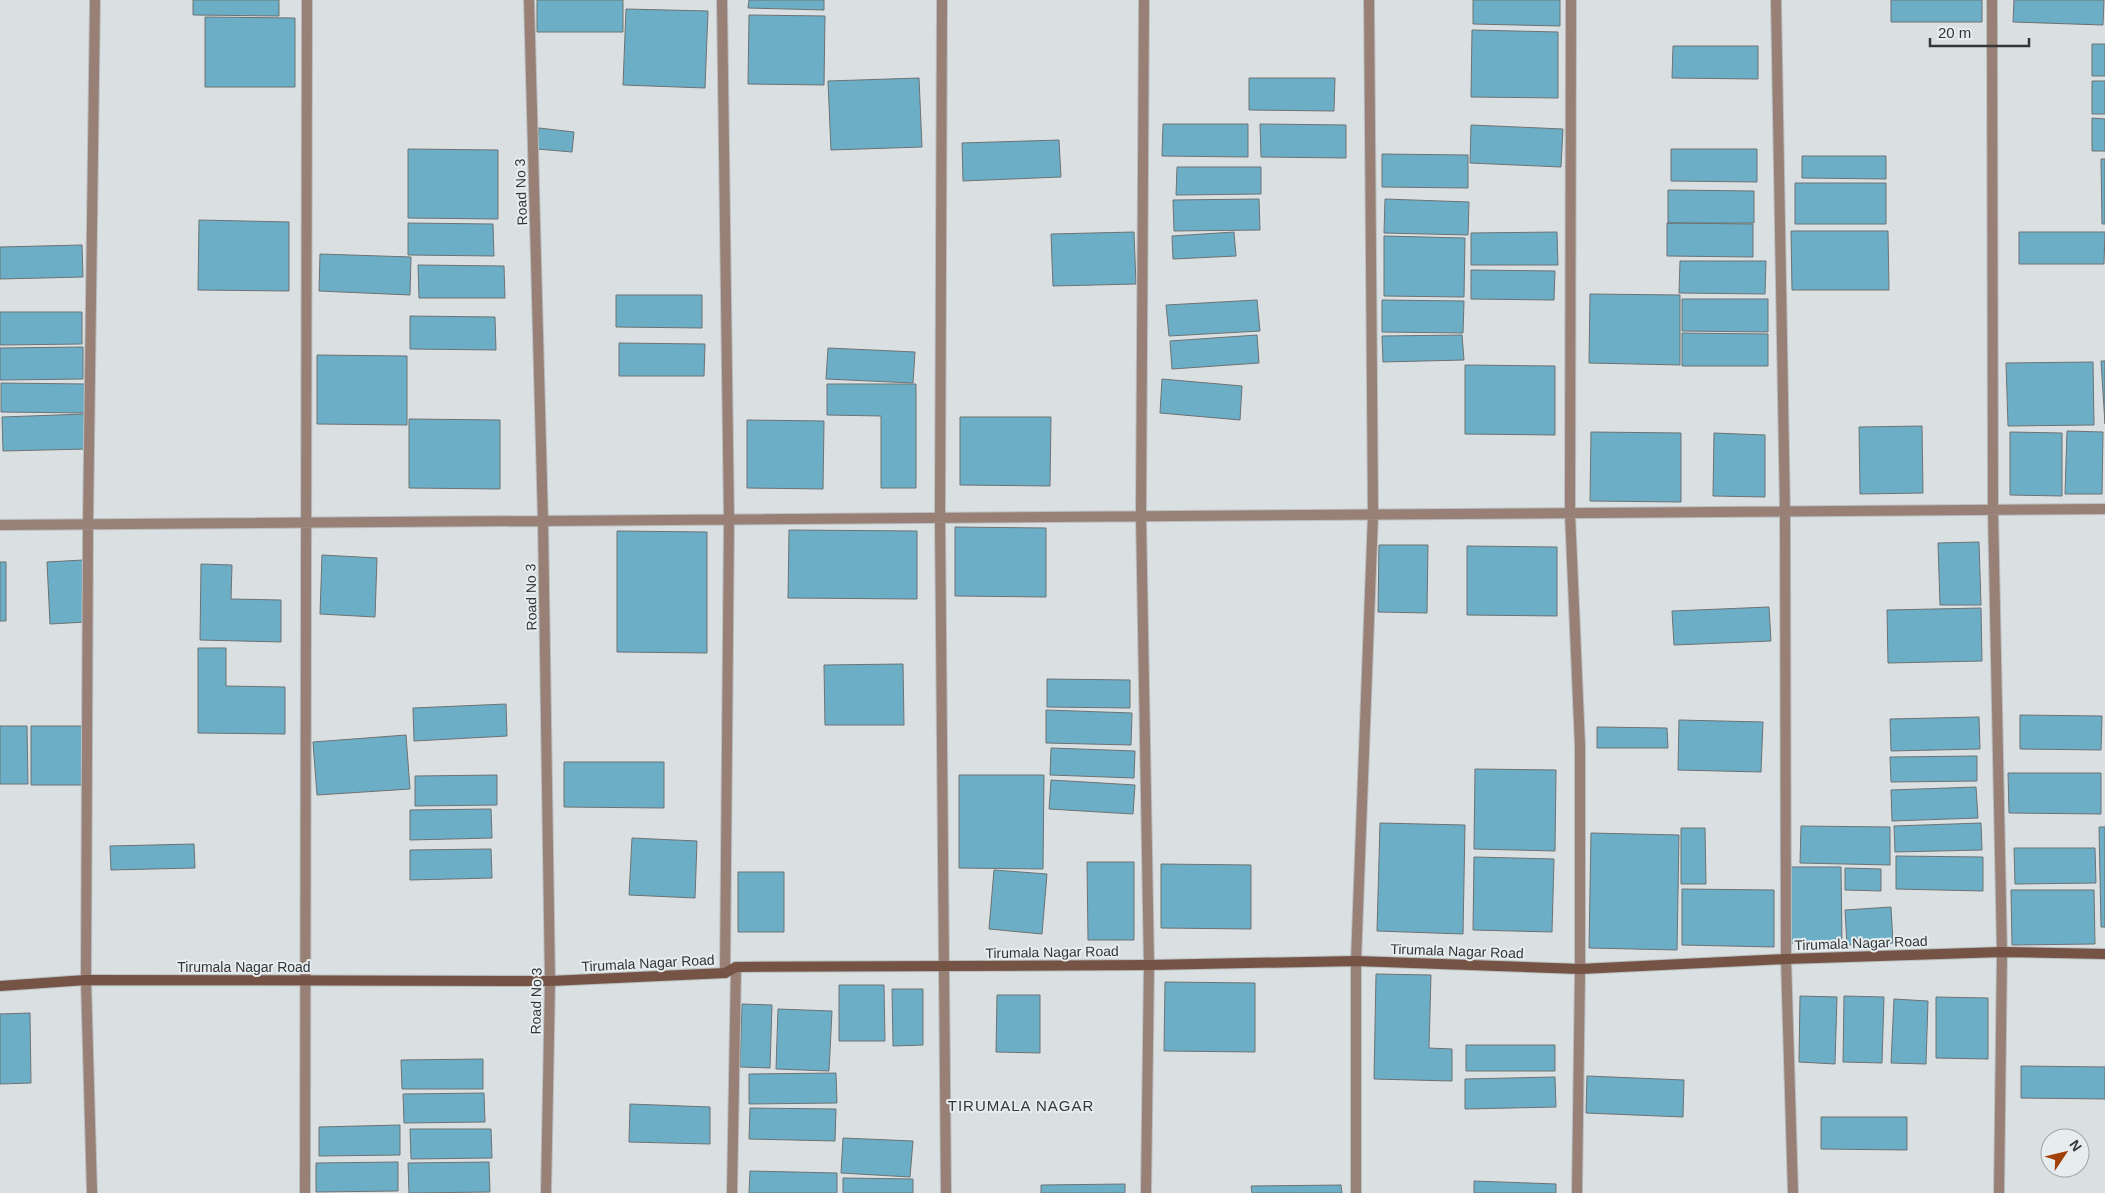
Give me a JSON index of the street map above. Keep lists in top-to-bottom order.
{
  "streets": {
    "street": ["Road No 3", "Tirumala Nagar Road"]
  },
  "crossings": [
    ["Road No 3", "Tirumala Nagar Road"]
  ],
  "districts": ["TIRUMALA NAGAR"],
  "scale_bar": "20 m",
  "north": "top right"
}
